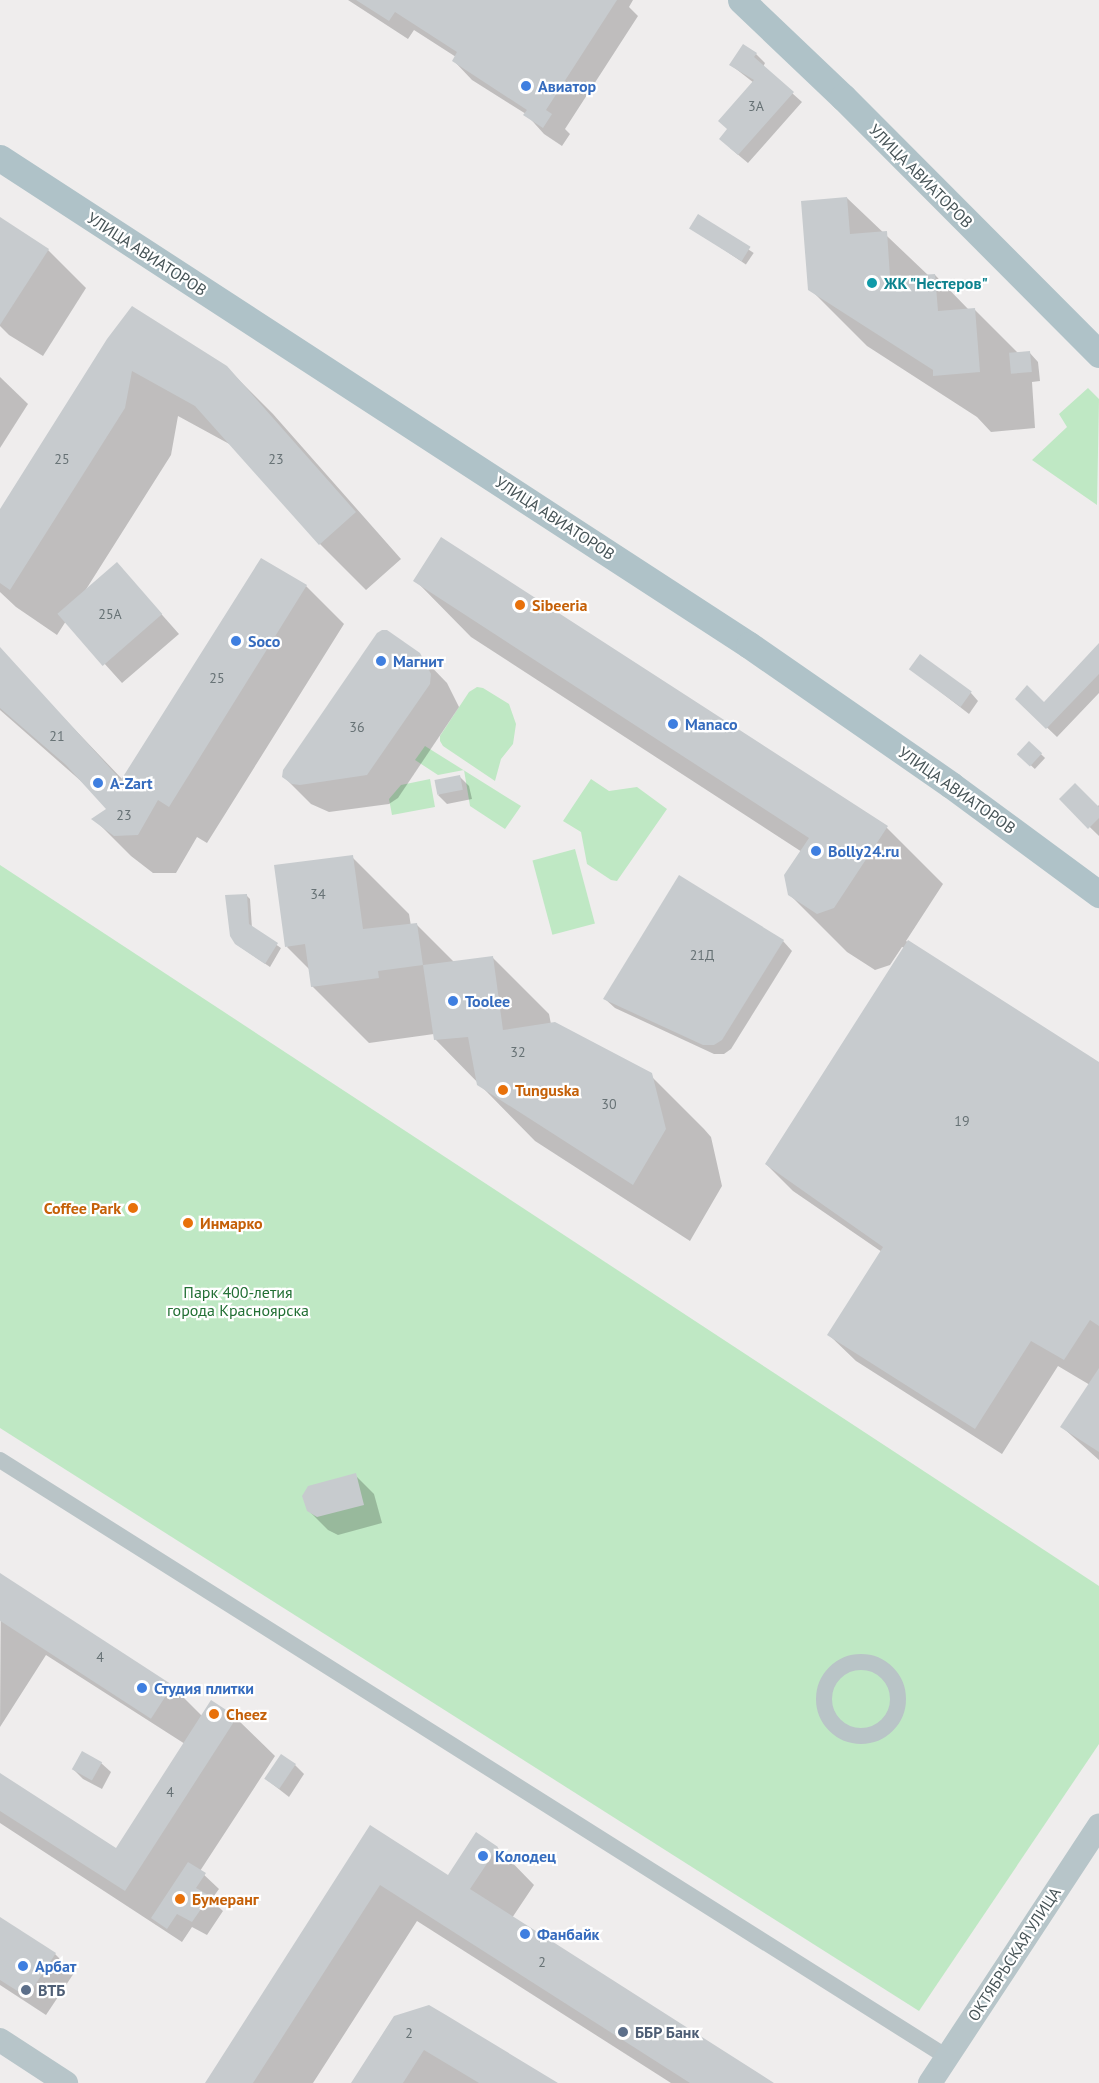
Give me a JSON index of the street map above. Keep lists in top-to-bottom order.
{
  "streets": {
    "main road": ["УЛИЦА АВИАТОРОВ"],
    "street": ["ОКТЯБРЬСКАЯ УЛИЦА"]
  },
  "parks": ["Парк 400-летия города Красноярска"],
  "places": [
    "Авиатор",
    "ЖК \"Нестеров\"",
    "Sibeeria",
    "Soco",
    "Магнит",
    "Manaco",
    "A-Zart",
    "Bolly24.ru",
    "Toolee",
    "Tunguska",
    "Coffee Park",
    "Инмарко",
    "Студия плитки",
    "Cheez",
    "Колодец",
    "Бумеранг",
    "Фанбайк",
    "Арбат",
    "ВТБ",
    "ББР Банк"
  ],
  "house_numbers": [
    "3А",
    "25",
    "23",
    "25А",
    "25",
    "36",
    "21",
    "23",
    "34",
    "21Д",
    "32",
    "30",
    "19",
    "4",
    "4",
    "2",
    "2"
  ]
}
